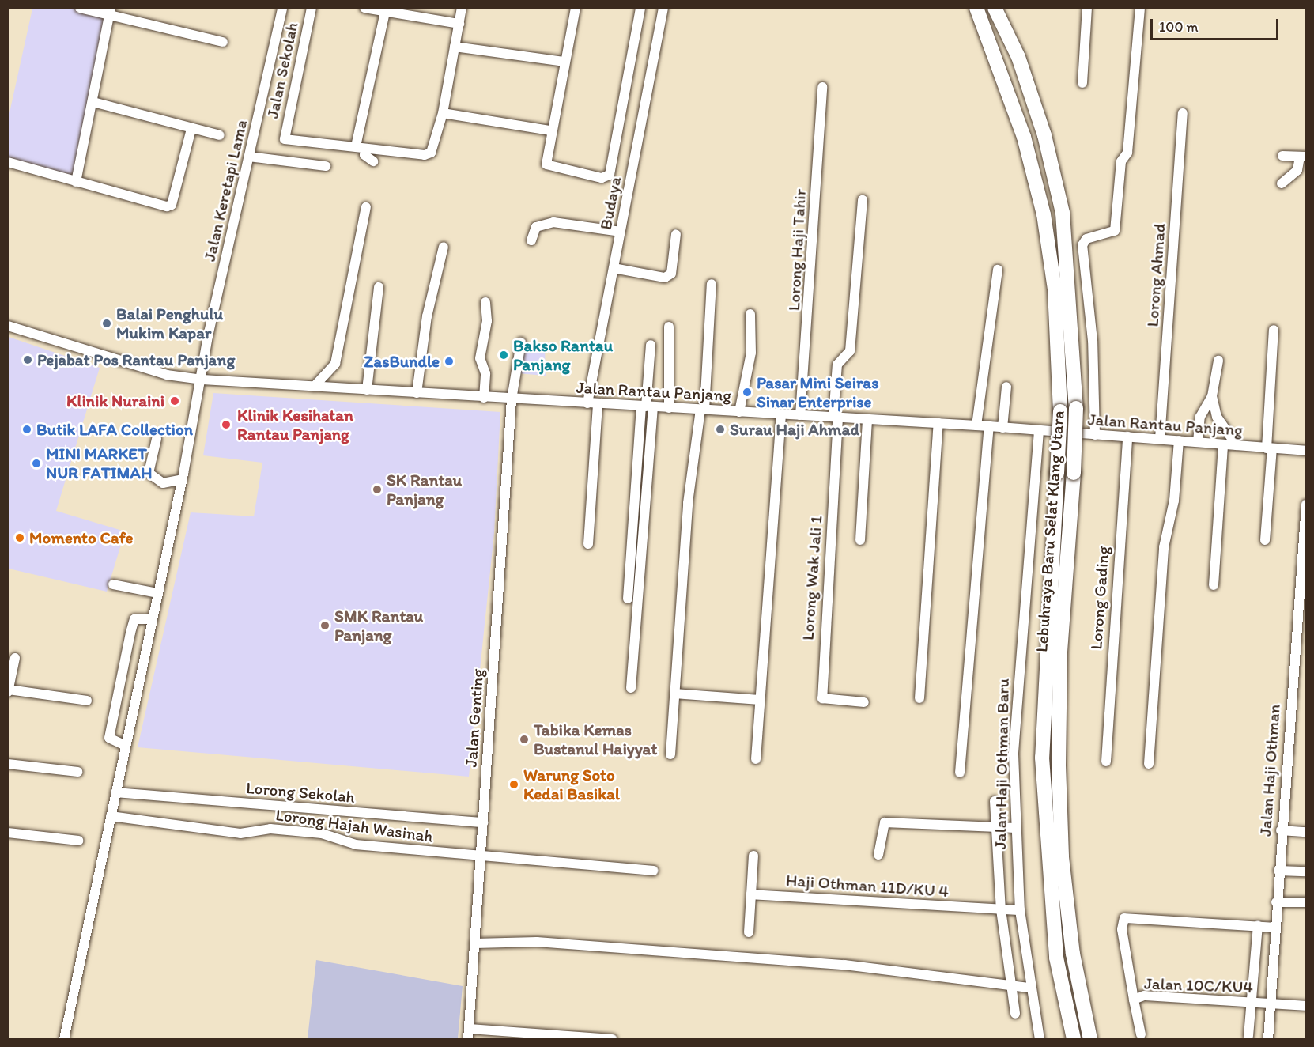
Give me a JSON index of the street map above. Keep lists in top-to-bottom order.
{
  "streets": {
    "highway": ["Lebuhraya Baru Selat Klang Utara"],
    "street": [
      "Jalan Sekolah",
      "Jalan Keretapi Lama",
      "Budaya",
      "Lorong Haji Tahir",
      "Lorong Ahmad",
      "Jalan Rantau Panjang",
      "Lorong Wak Jali 1",
      "Lorong Gading",
      "Jalan Genting",
      "Jalan Haji Othman Baru",
      "Jalan Haji Othman",
      "Lorong Sekolah",
      "Lorong Hajah Wasinah",
      "Haji Othman 11D/KU 4",
      "Jalan 10C/KU4"
    ]
  },
  "crossings": [
    ["Jalan Keretapi Lama", "Jalan Rantau Panjang"],
    ["Jalan Keretapi Lama", "Lorong Sekolah"],
    ["Jalan Keretapi Lama", "Lorong Hajah Wasinah"],
    ["Budaya", "Jalan Rantau Panjang"],
    ["Lorong Haji Tahir", "Jalan Rantau Panjang"],
    ["Lorong Ahmad", "Jalan Rantau Panjang"],
    ["Jalan Rantau Panjang", "Lorong Wak Jali 1"],
    ["Jalan Rantau Panjang", "Lorong Gading"],
    ["Jalan Rantau Panjang", "Jalan Genting"],
    ["Jalan Rantau Panjang", "Jalan Haji Othman Baru"],
    ["Jalan Genting", "Lorong Sekolah"],
    ["Jalan Genting", "Lorong Hajah Wasinah"],
    ["Jalan Haji Othman Baru", "Haji Othman 11D/KU 4"],
    ["Jalan Haji Othman", "Jalan 10C/KU4"]
  ],
  "places": [
    "Balai Penghulu Mukim Kapar",
    "Bakso Rantau Panjang",
    "Pejabat Pos Rantau Panjang",
    "ZasBundle",
    "Pasar Mini Seiras Sinar Enterprise",
    "Klinik Nuraini",
    "Klinik Kesihatan Rantau Panjang",
    "Butik LAFA Collection",
    "Surau Haji Ahmad",
    "MINI MARKET NUR FATIMAH",
    "SK Rantau Panjang",
    "Momento Cafe",
    "SMK Rantau Panjang",
    "Tabika Kemas Bustanul Haiyyat",
    "Warung Soto Kedai Basikal"
  ],
  "scale_bar": "100 m"
}
